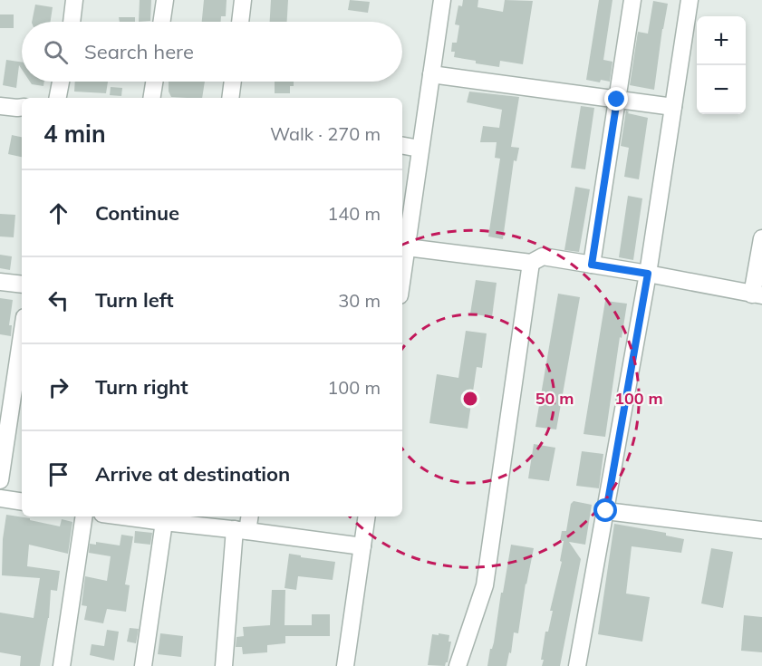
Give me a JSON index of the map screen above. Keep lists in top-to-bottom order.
{
  "page": {
    "map_buttons": ["+", "−"],
    "search": "Search here",
    "heading": ["4 min", "Walk · 270 m"],
    "list": [
      ["Continue", "140 m"],
      ["Turn left", "30 m"],
      ["Turn right", "100 m"],
      "Arrive at destination"
    ]
  },
  "rings": ["50 m", "100 m"]
}
